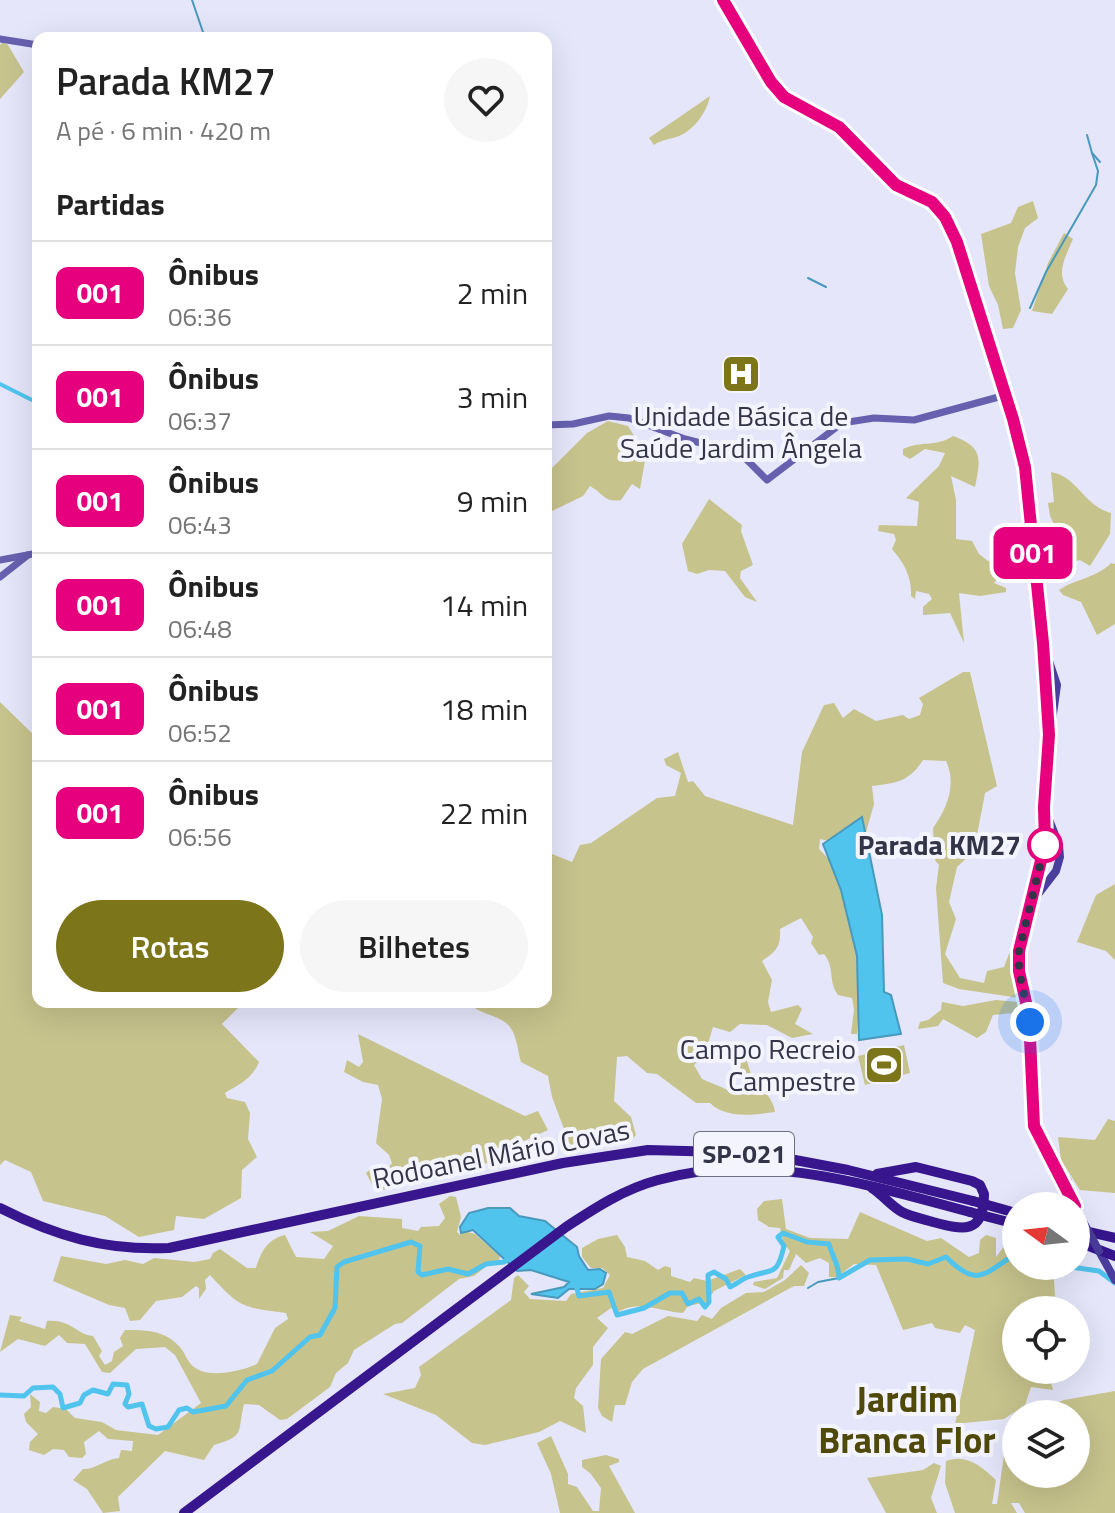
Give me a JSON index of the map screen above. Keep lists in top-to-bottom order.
{
  "streets": {
    "highway": ["Rodoanel Mário Covas", "SP-021"]
  },
  "districts": ["Jardim Branca Flor"],
  "places": {
    "hospital": ["Unidade Básica de Saúde Jardim Ângela"],
    "other": ["Parada KM27"],
    "sports": ["Campo Recreio Campestre"]
  },
  "lines": ["bus line 001"],
  "north": "left",
  "page": {
    "on_map": "001",
    "heading": [
      ["Parada KM27", "A pé · 6 min · 420 m"],
      "Partidas"
    ],
    "list": [
      {
        "mark": "001",
        "name": "Ônibus",
        "note": "06:36",
        "value": "2 min"
      },
      {
        "mark": "001",
        "name": "Ônibus",
        "note": "06:37",
        "value": "3 min"
      },
      {
        "mark": "001",
        "name": "Ônibus",
        "note": "06:43",
        "value": "9 min"
      },
      {
        "mark": "001",
        "name": "Ônibus",
        "note": "06:48",
        "value": "14 min"
      },
      {
        "mark": "001",
        "name": "Ônibus",
        "note": "06:52",
        "value": "18 min"
      },
      {
        "mark": "001",
        "name": "Ônibus",
        "note": "06:56",
        "value": "22 min"
      }
    ],
    "buttons": ["Rotas", "Bilhetes"]
  }
}
